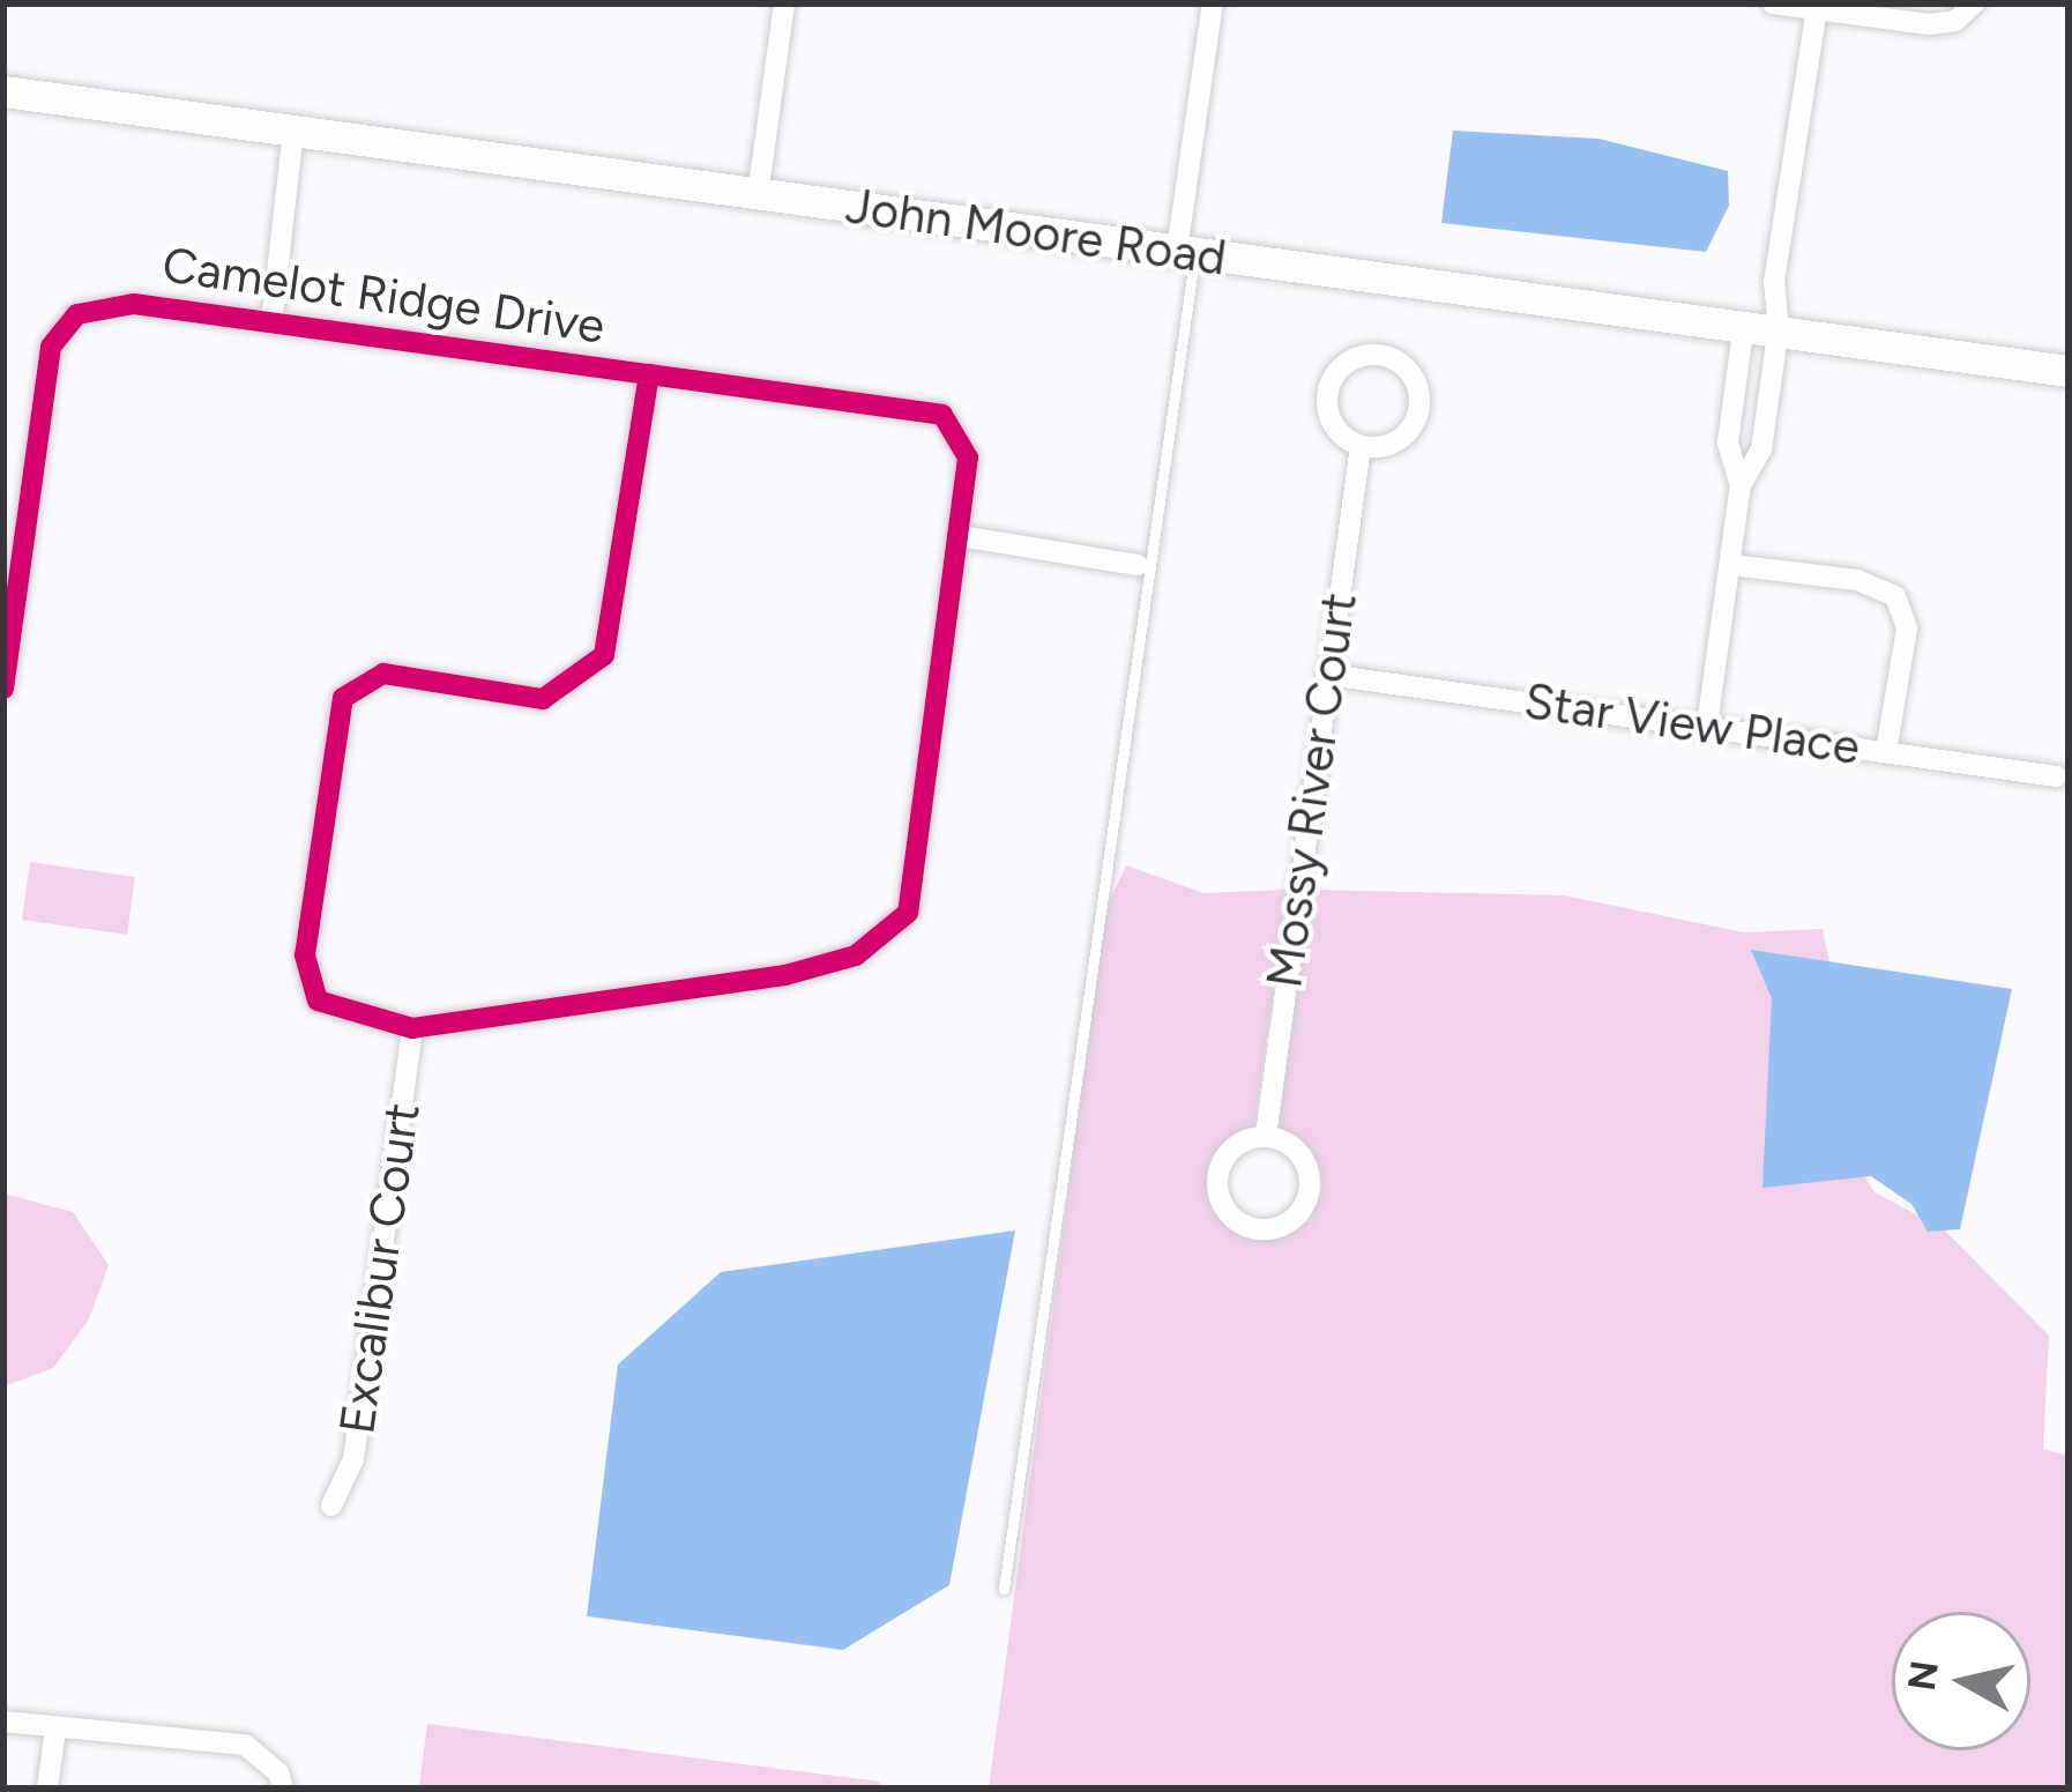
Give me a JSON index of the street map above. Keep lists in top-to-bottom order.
{
  "streets": {
    "street": [
      "John Moore Road",
      "Camelot Ridge Drive",
      "Star View Place",
      "Mossy River Court",
      "Excalibur Court"
    ]
  },
  "crossings": [
    ["Camelot Ridge Drive", "Excalibur Court"],
    ["Star View Place", "Mossy River Court"]
  ],
  "north": "left"
}
